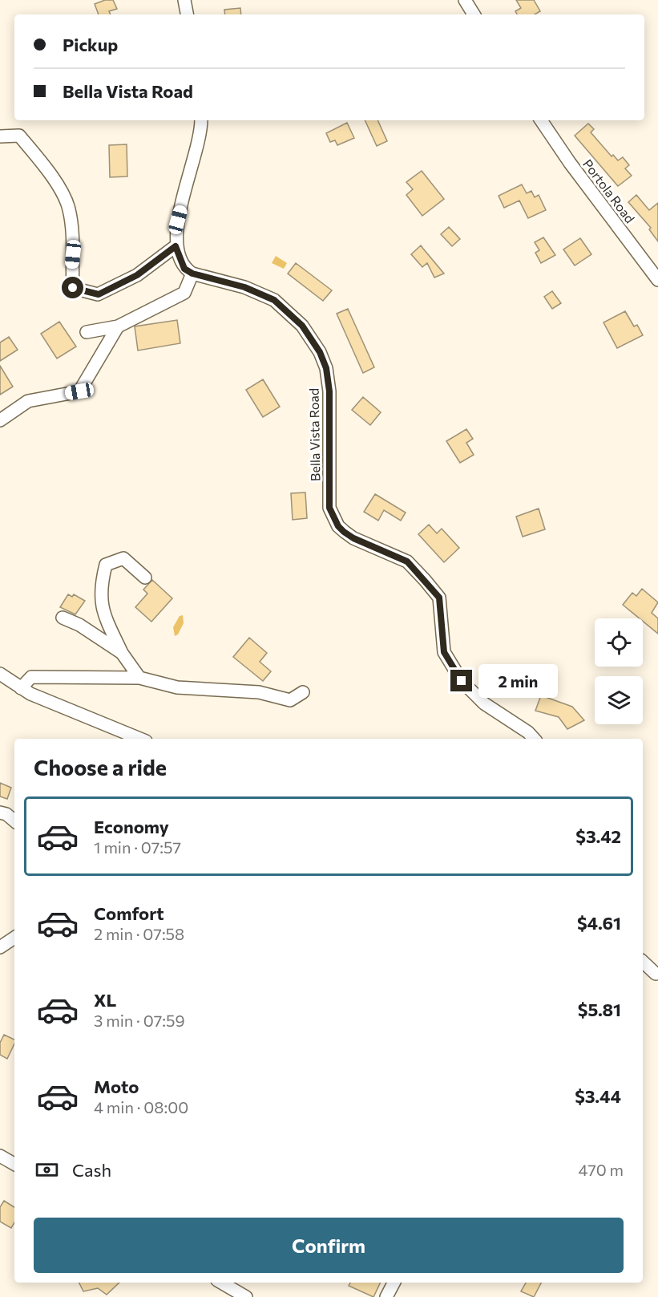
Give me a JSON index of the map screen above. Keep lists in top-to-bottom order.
{
  "streets": {
    "street": ["Portola Road", "Bella Vista Road"]
  },
  "page": {
    "banner": ["Pickup", "Bella Vista Road"],
    "bubble": "2 min",
    "heading": "Choose a ride",
    "list": [
      {
        "name": "Economy",
        "note": "1 min · 07:57",
        "value": "$3.42"
      },
      {
        "name": "Comfort",
        "note": "2 min · 07:58",
        "value": "$4.61"
      },
      {
        "name": "XL",
        "note": "3 min · 07:59",
        "value": "$5.81"
      },
      {
        "name": "Moto",
        "note": "4 min · 08:00",
        "value": "$3.44"
      }
    ],
    "pay": ["Cash", "470 m"],
    "buttons": "Confirm"
  }
}
